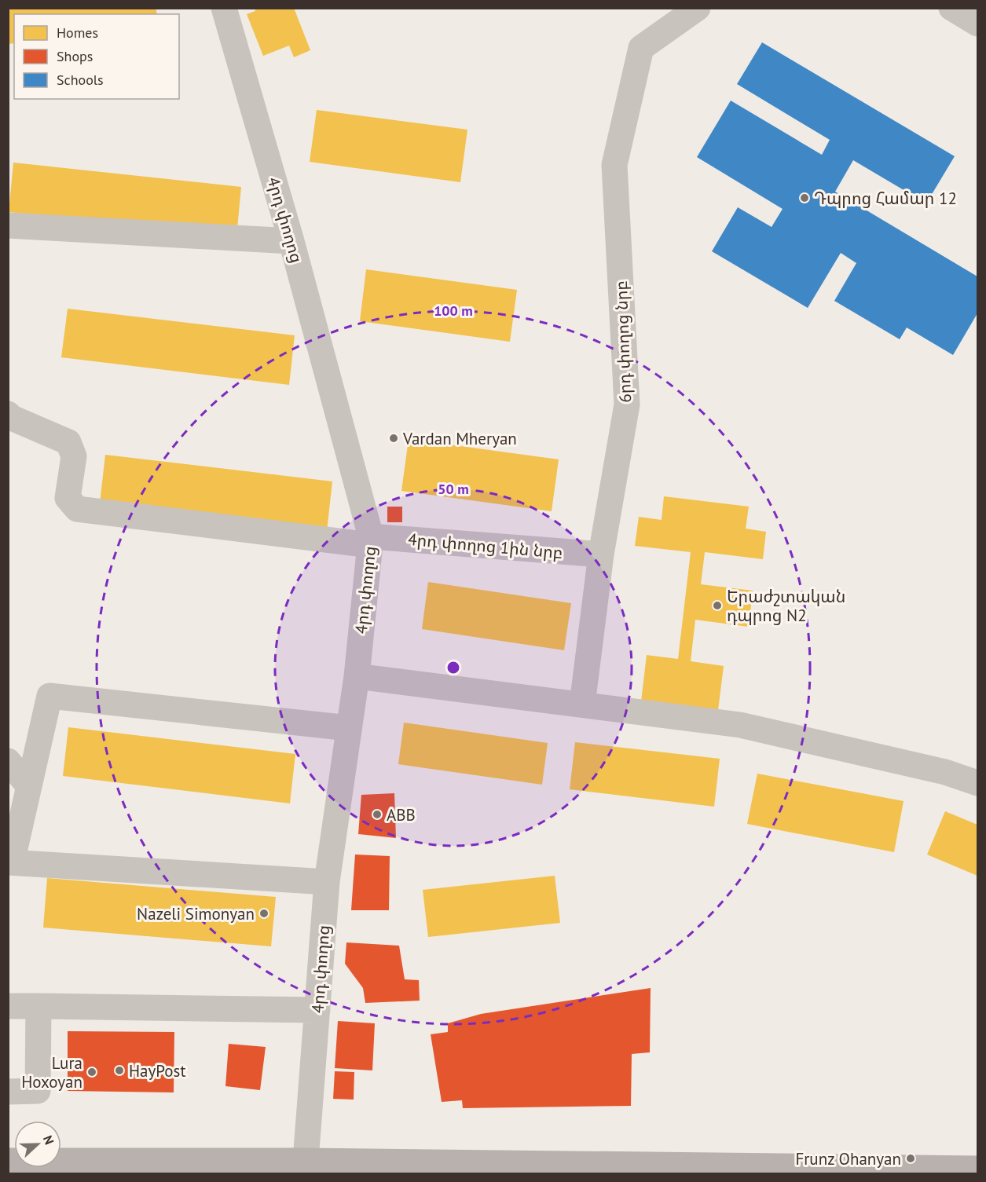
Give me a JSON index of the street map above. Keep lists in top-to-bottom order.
{
  "streets": {
    "street": ["4րդ փողոց", "6րդ փողոց նրբ", "4րդ փողոց 1ին նրբ"]
  },
  "crossings": [
    ["4րդ փողոց", "4րդ փողոց 1ին նրբ"],
    ["6րդ փողոց նրբ", "4րդ փողոց 1ին նրբ"]
  ],
  "places": [
    "Դպրոց Համար 12",
    "Vardan Mheryan",
    "Երաժշտական դպրոց N2",
    "ABB",
    "Nazeli Simonyan",
    "HayPost",
    "Lura Hoxoyan",
    "Frunz Ohanyan"
  ],
  "legend": ["Homes", "Shops", "Schools"],
  "north": "right",
  "rings": ["100 m", "50 m"]
}
